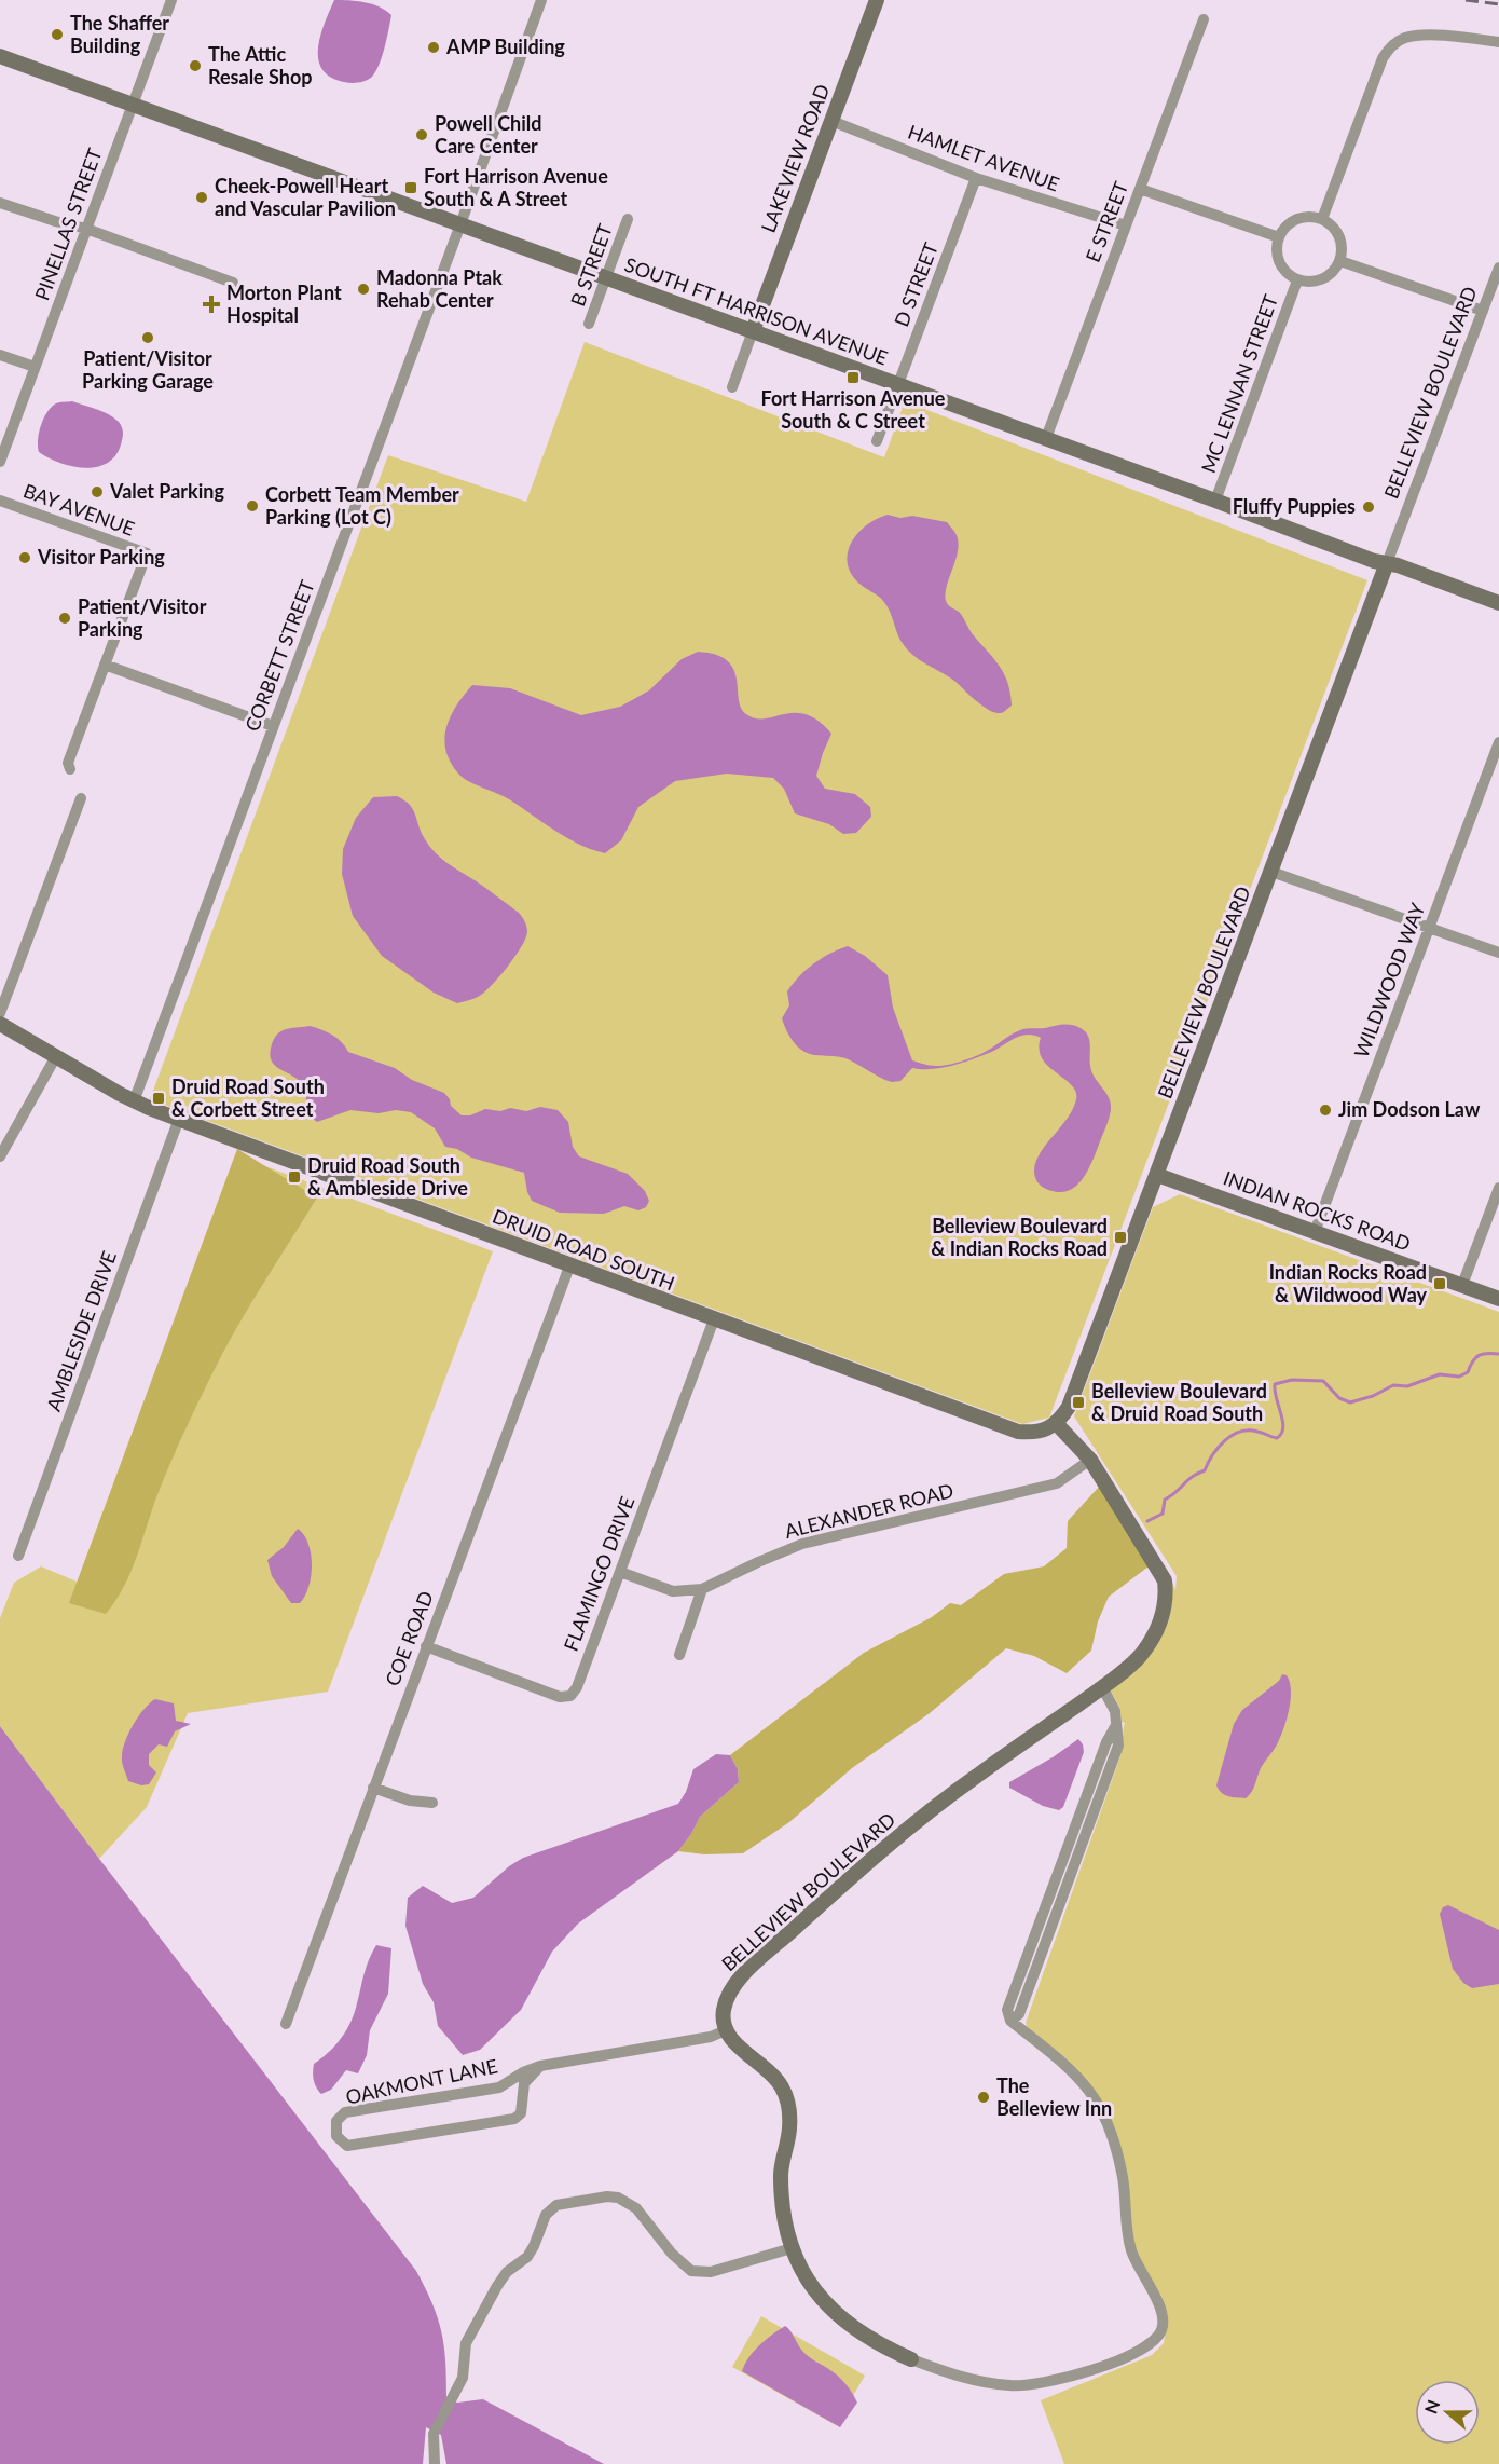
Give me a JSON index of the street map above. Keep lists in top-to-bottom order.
{
  "streets": {
    "street": [
      "LAKEVIEW ROAD",
      "HAMLET AVENUE",
      "E STREET",
      "PINELLAS STREET",
      "B STREET",
      "D STREET",
      "SOUTH FT HARRISON AVENUE",
      "MC LENNAN STREET",
      "BELLEVIEW BOULEVARD",
      "BAY AVENUE",
      "CORBETT STREET",
      "WILDWOOD WAY",
      "INDIAN ROCKS ROAD",
      "DRUID ROAD SOUTH",
      "AMBLESIDE DRIVE",
      "ALEXANDER ROAD",
      "FLAMINGO DRIVE",
      "COE ROAD",
      "OAKMONT LANE"
    ]
  },
  "crossings": [
    ["LAKEVIEW ROAD", "HAMLET AVENUE"],
    ["LAKEVIEW ROAD", "SOUTH FT HARRISON AVENUE"],
    ["HAMLET AVENUE", "E STREET"],
    ["HAMLET AVENUE", "D STREET"],
    ["E STREET", "SOUTH FT HARRISON AVENUE"],
    ["PINELLAS STREET", "SOUTH FT HARRISON AVENUE"],
    ["B STREET", "SOUTH FT HARRISON AVENUE"],
    ["D STREET", "SOUTH FT HARRISON AVENUE"],
    ["SOUTH FT HARRISON AVENUE", "MC LENNAN STREET"],
    ["SOUTH FT HARRISON AVENUE", "BELLEVIEW BOULEVARD"],
    ["SOUTH FT HARRISON AVENUE", "CORBETT STREET"],
    ["BELLEVIEW BOULEVARD", "INDIAN ROCKS ROAD"],
    ["BELLEVIEW BOULEVARD", "DRUID ROAD SOUTH"],
    ["BELLEVIEW BOULEVARD", "ALEXANDER ROAD"],
    ["BELLEVIEW BOULEVARD", "OAKMONT LANE"],
    ["CORBETT STREET", "DRUID ROAD SOUTH"],
    ["WILDWOOD WAY", "INDIAN ROCKS ROAD"],
    ["DRUID ROAD SOUTH", "AMBLESIDE DRIVE"],
    ["DRUID ROAD SOUTH", "FLAMINGO DRIVE"],
    ["DRUID ROAD SOUTH", "COE ROAD"],
    ["ALEXANDER ROAD", "FLAMINGO DRIVE"],
    ["FLAMINGO DRIVE", "COE ROAD"]
  ],
  "places": {
    "other": [
      "The Shaffer Building",
      "AMP Building",
      "The Attic Resale Shop",
      "Powell Child Care Center",
      "Cheek-Powell Heart and Vascular Pavilion",
      "Madonna Ptak Rehab Center",
      "Patient/Visitor Parking Garage",
      "Valet Parking",
      "Corbett Team Member Parking (Lot C)",
      "Fluffy Puppies",
      "Visitor Parking",
      "Patient/Visitor Parking",
      "Jim Dodson Law",
      "The Belleview Inn"
    ],
    "transit": [
      "Fort Harrison Avenue South & A Street",
      "Fort Harrison Avenue South & C Street",
      "Druid Road South & Corbett Street",
      "Druid Road South & Ambleside Drive",
      "Belleview Boulevard & Indian Rocks Road",
      "Indian Rocks Road & Wildwood Way",
      "Belleview Boulevard & Druid Road South"
    ],
    "health": ["Morton Plant Hospital"]
  },
  "north": "left"
}
